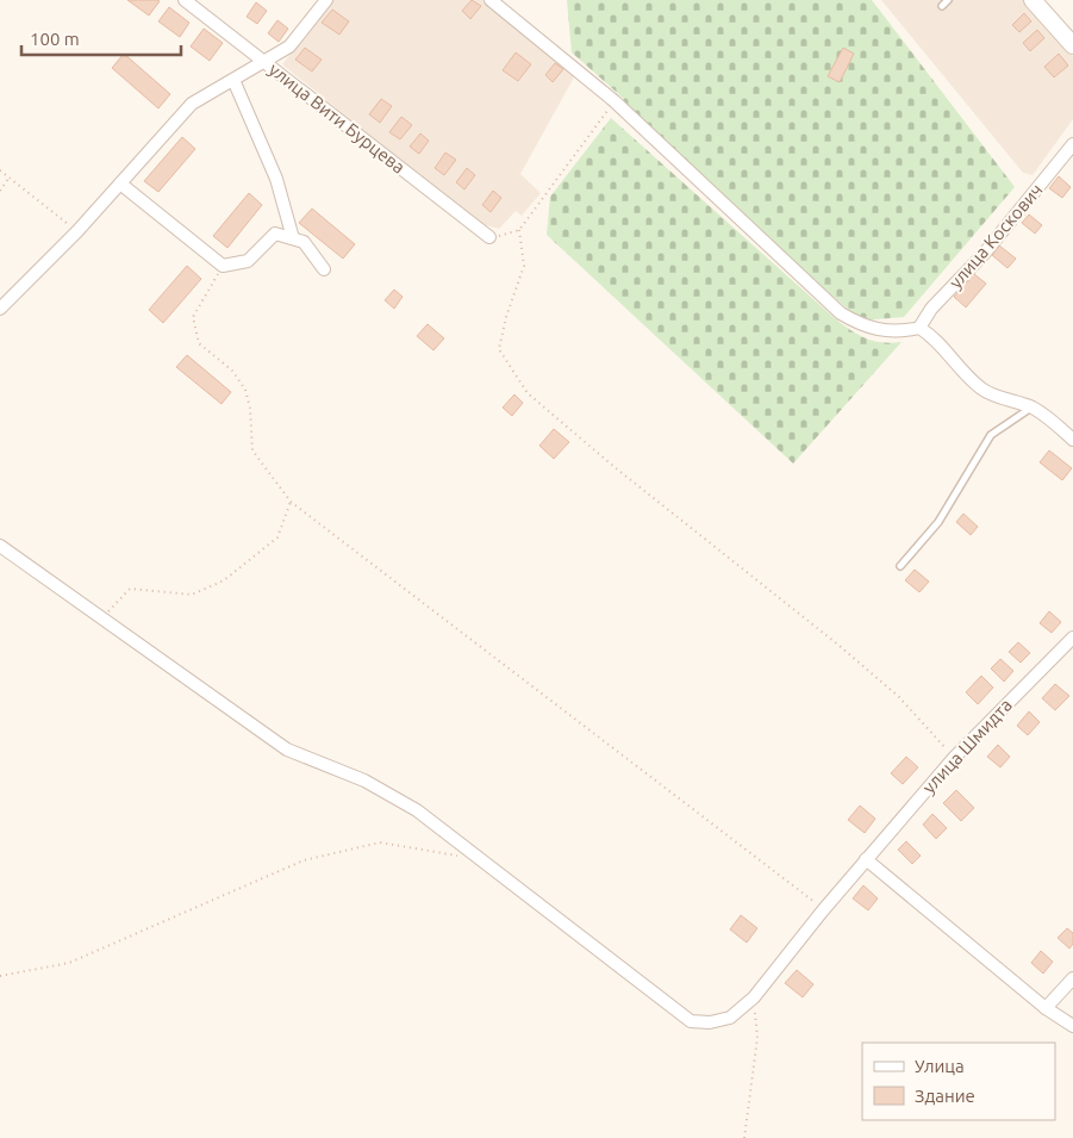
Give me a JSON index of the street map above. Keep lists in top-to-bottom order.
{
  "streets": {
    "street": ["улица Вити Бурцева", "улица Коскович", "улица Шмидта"]
  },
  "legend": ["Улица", "Здание"],
  "scale_bar": "100 m"
}
